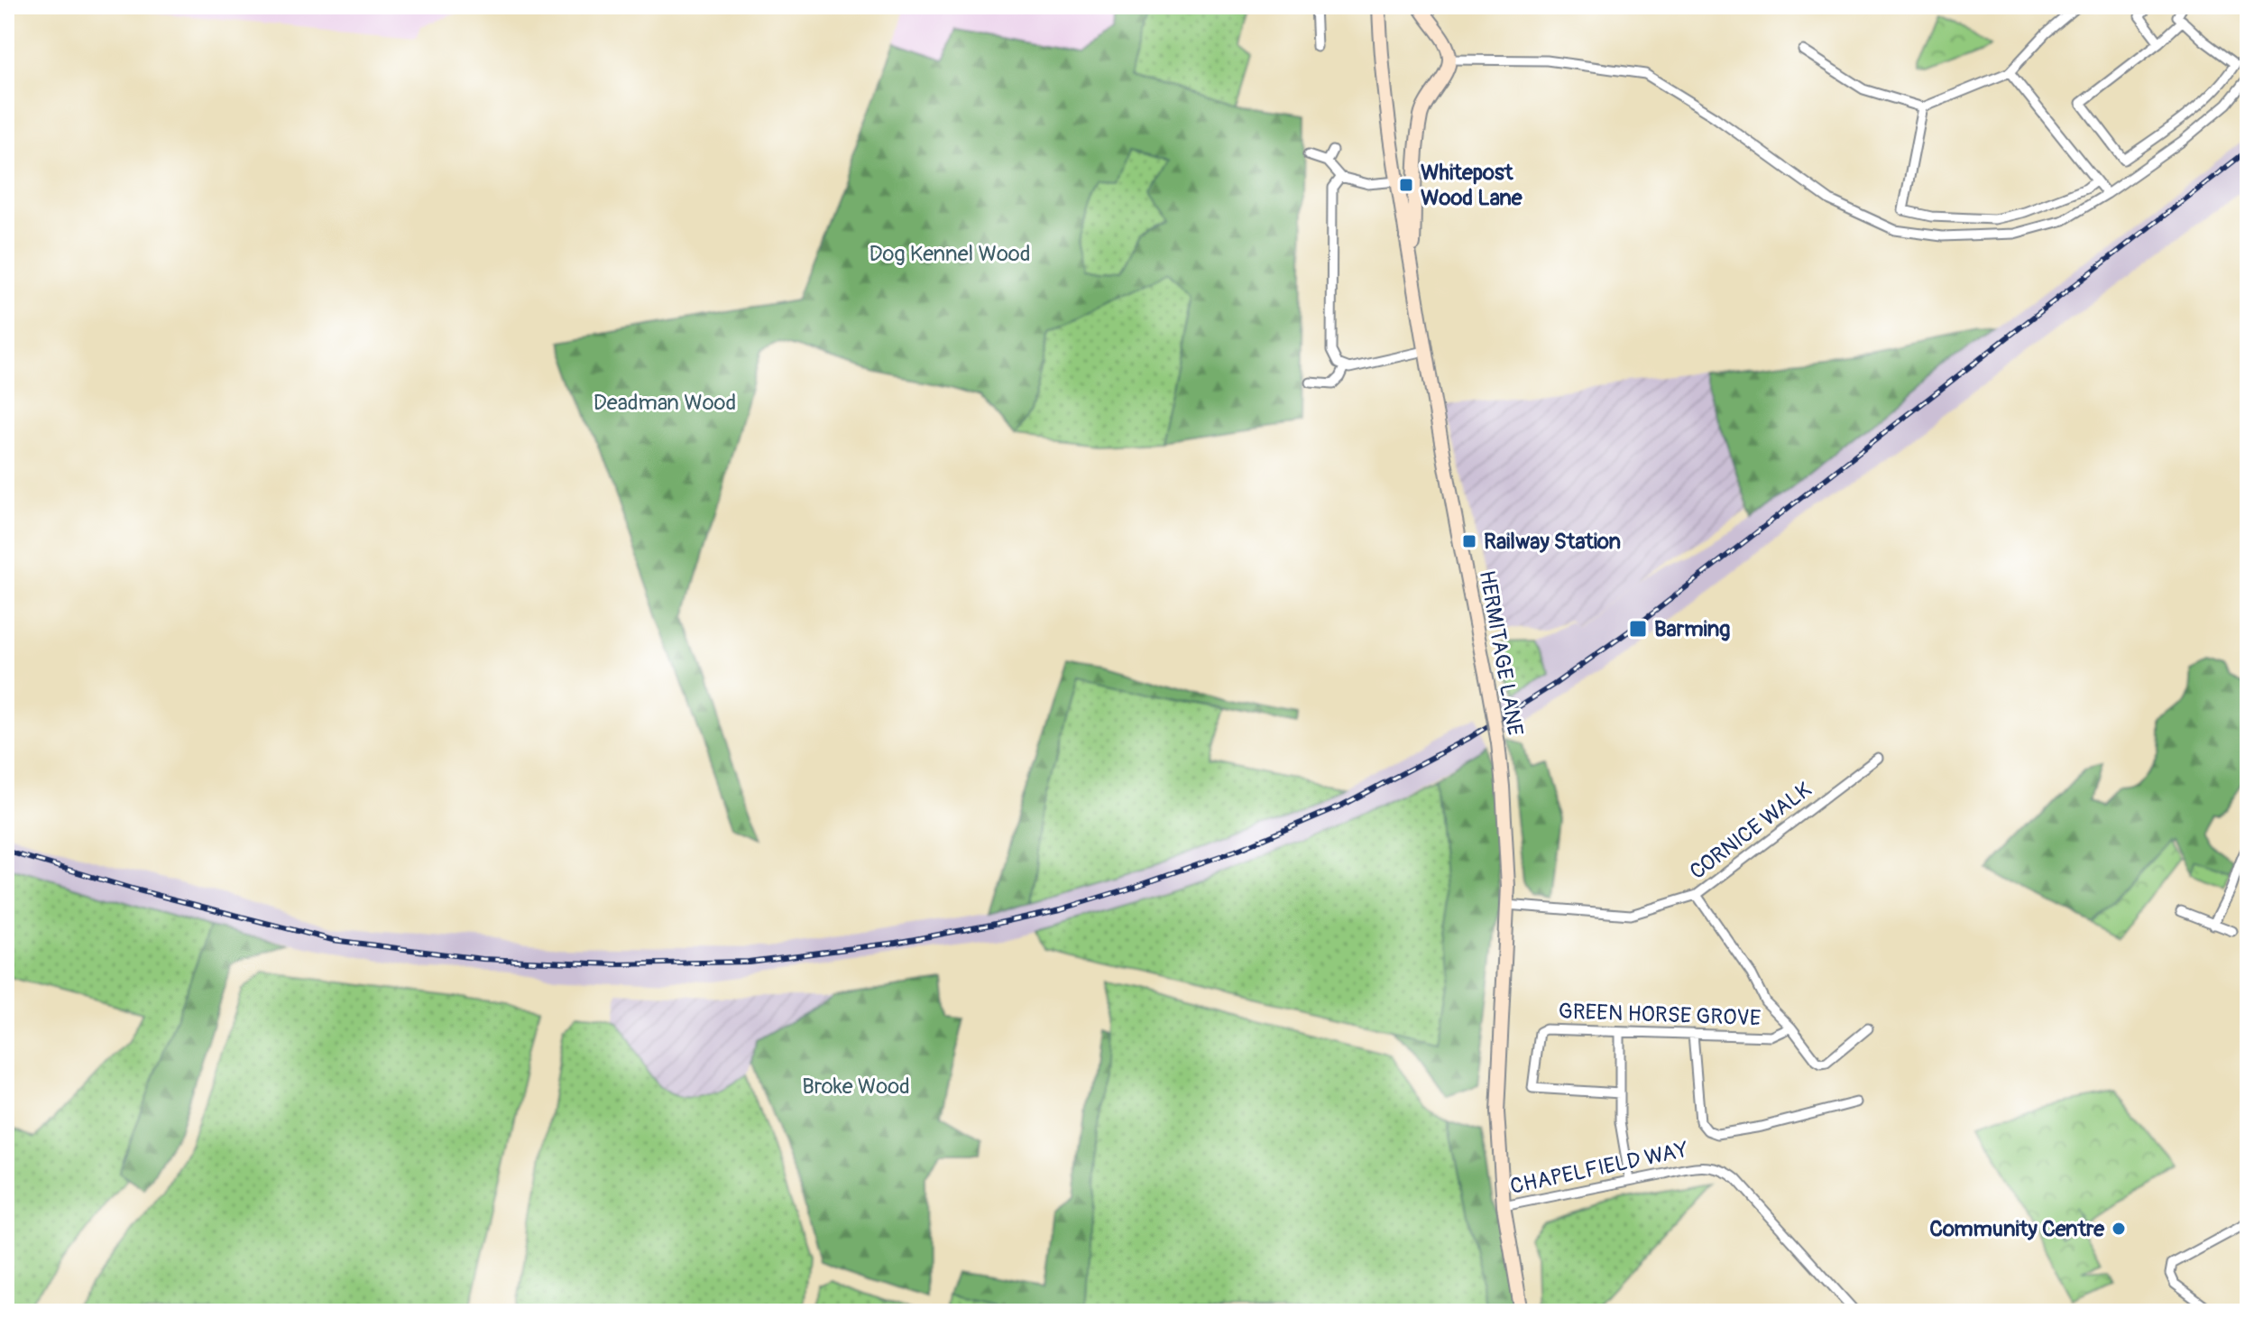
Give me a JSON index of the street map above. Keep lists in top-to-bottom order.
{
  "streets": {
    "main road": ["HERMITAGE LANE"],
    "street": ["CORNICE WALK", "GREEN HORSE GROVE", "CHAPELFIELD WAY"]
  },
  "crossings": [
    ["HERMITAGE LANE", "CORNICE WALK"],
    ["HERMITAGE LANE", "CHAPELFIELD WAY"]
  ],
  "parks": ["Dog Kennel Wood", "Deadman Wood", "Broke Wood"],
  "places": {
    "transit": ["Whitepost Wood Lane", "Railway Station", "Barming"],
    "other": ["Community Centre"]
  }
}
